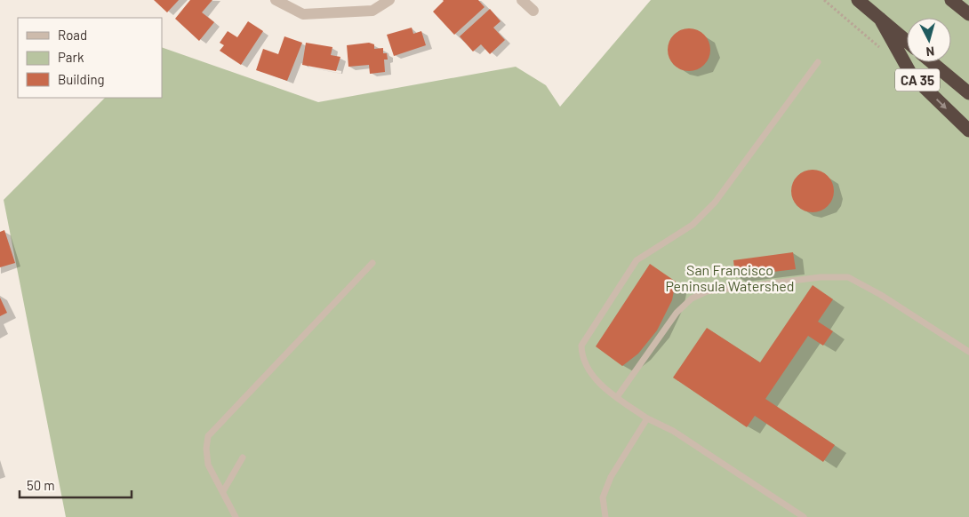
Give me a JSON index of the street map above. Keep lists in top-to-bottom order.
{
  "streets": {
    "highway": ["CA 35"]
  },
  "parks": ["San Francisco Peninsula Watershed"],
  "legend": ["Road", "Park", "Building"],
  "scale_bar": "50 m",
  "north": "bottom"
}
